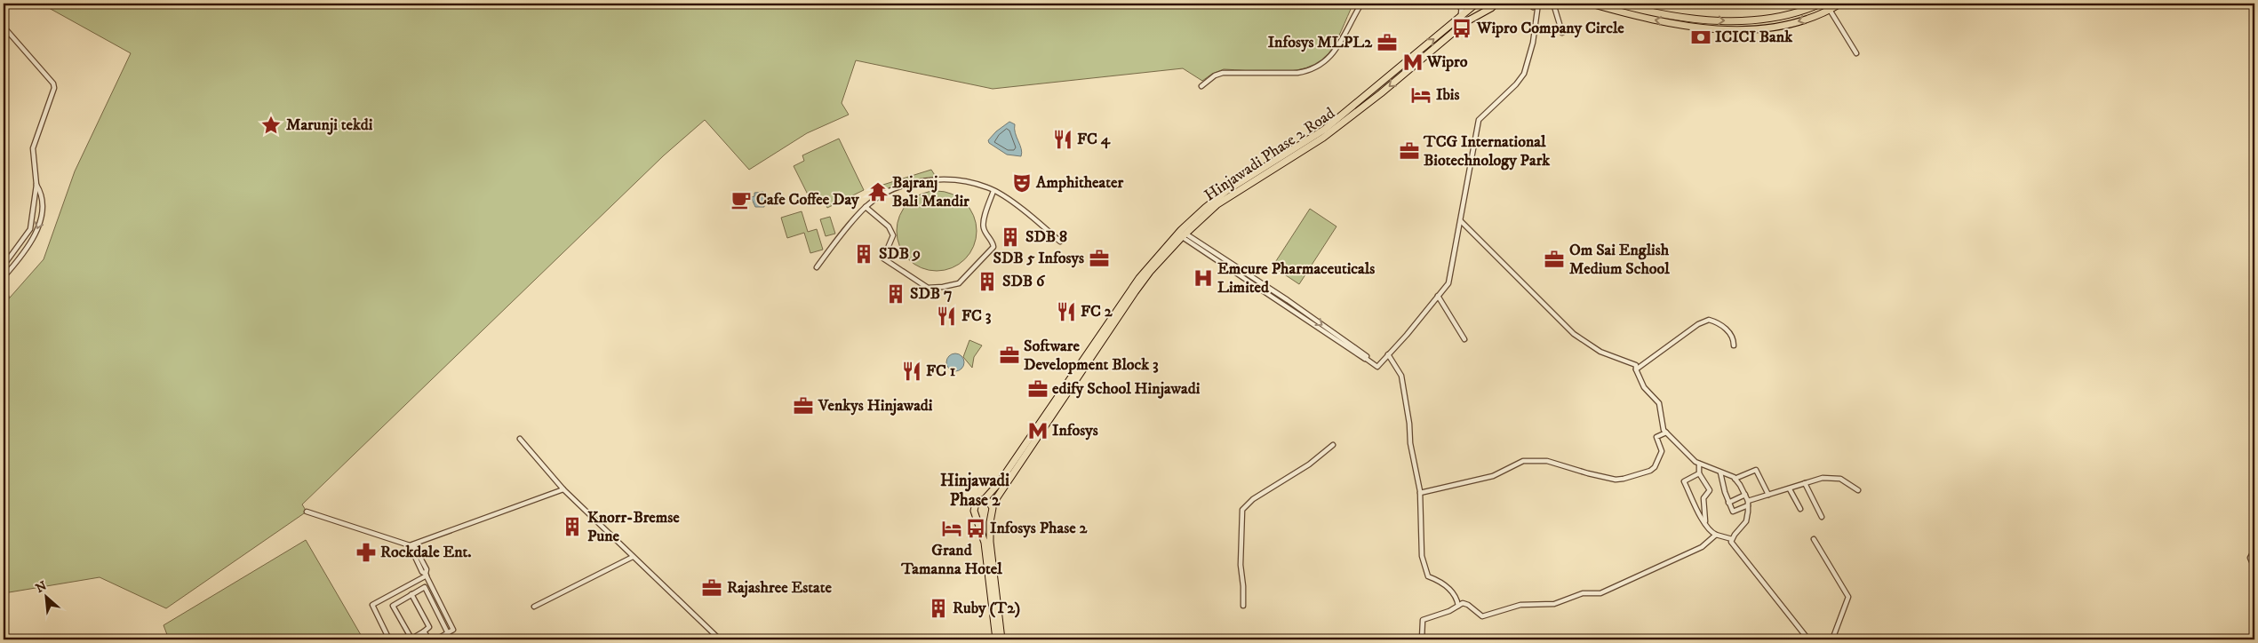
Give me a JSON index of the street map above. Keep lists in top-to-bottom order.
{
  "streets": {
    "main road": ["Hinjawadi Phase 2 Road"]
  },
  "districts": ["Hinjawadi Phase 2"],
  "places": {
    "bus stop": ["Wipro Company Circle", "Infosys Phase 2"],
    "bank": ["ICICI Bank"],
    "office": [
      "Infosys MLPL2",
      "TCG International Biotechnology Park",
      "SDB 5 Infosys",
      "Om Sai English Medium School",
      "Software Development Block 3",
      "edify School Hinjawadi",
      "Venkys Hinjawadi",
      "Rajashree Estate"
    ],
    "metro station": ["Wipro", "Infosys"],
    "hotel": ["Ibis", "Grand Tamanna Hotel"],
    "place": ["Marunji tekdi"],
    "restaurant": [
      "FC 4",
      "FC 2",
      "FC 3",
      "FC 1"
    ],
    "theatre": ["Amphitheater"],
    "temple": ["Bajranj Bali Mandir"],
    "cafe": ["Cafe Coffee Day"],
    "building": [
      "SDB 8",
      "SDB 9",
      "SDB 6",
      "SDB 7",
      "Knorr-Bremse Pune",
      "Ruby (T2)"
    ],
    "hospital": ["Emcure Pharmaceuticals Limited"],
    "pharmacy": ["Rockdale Ent."]
  },
  "north": "top left"
}
